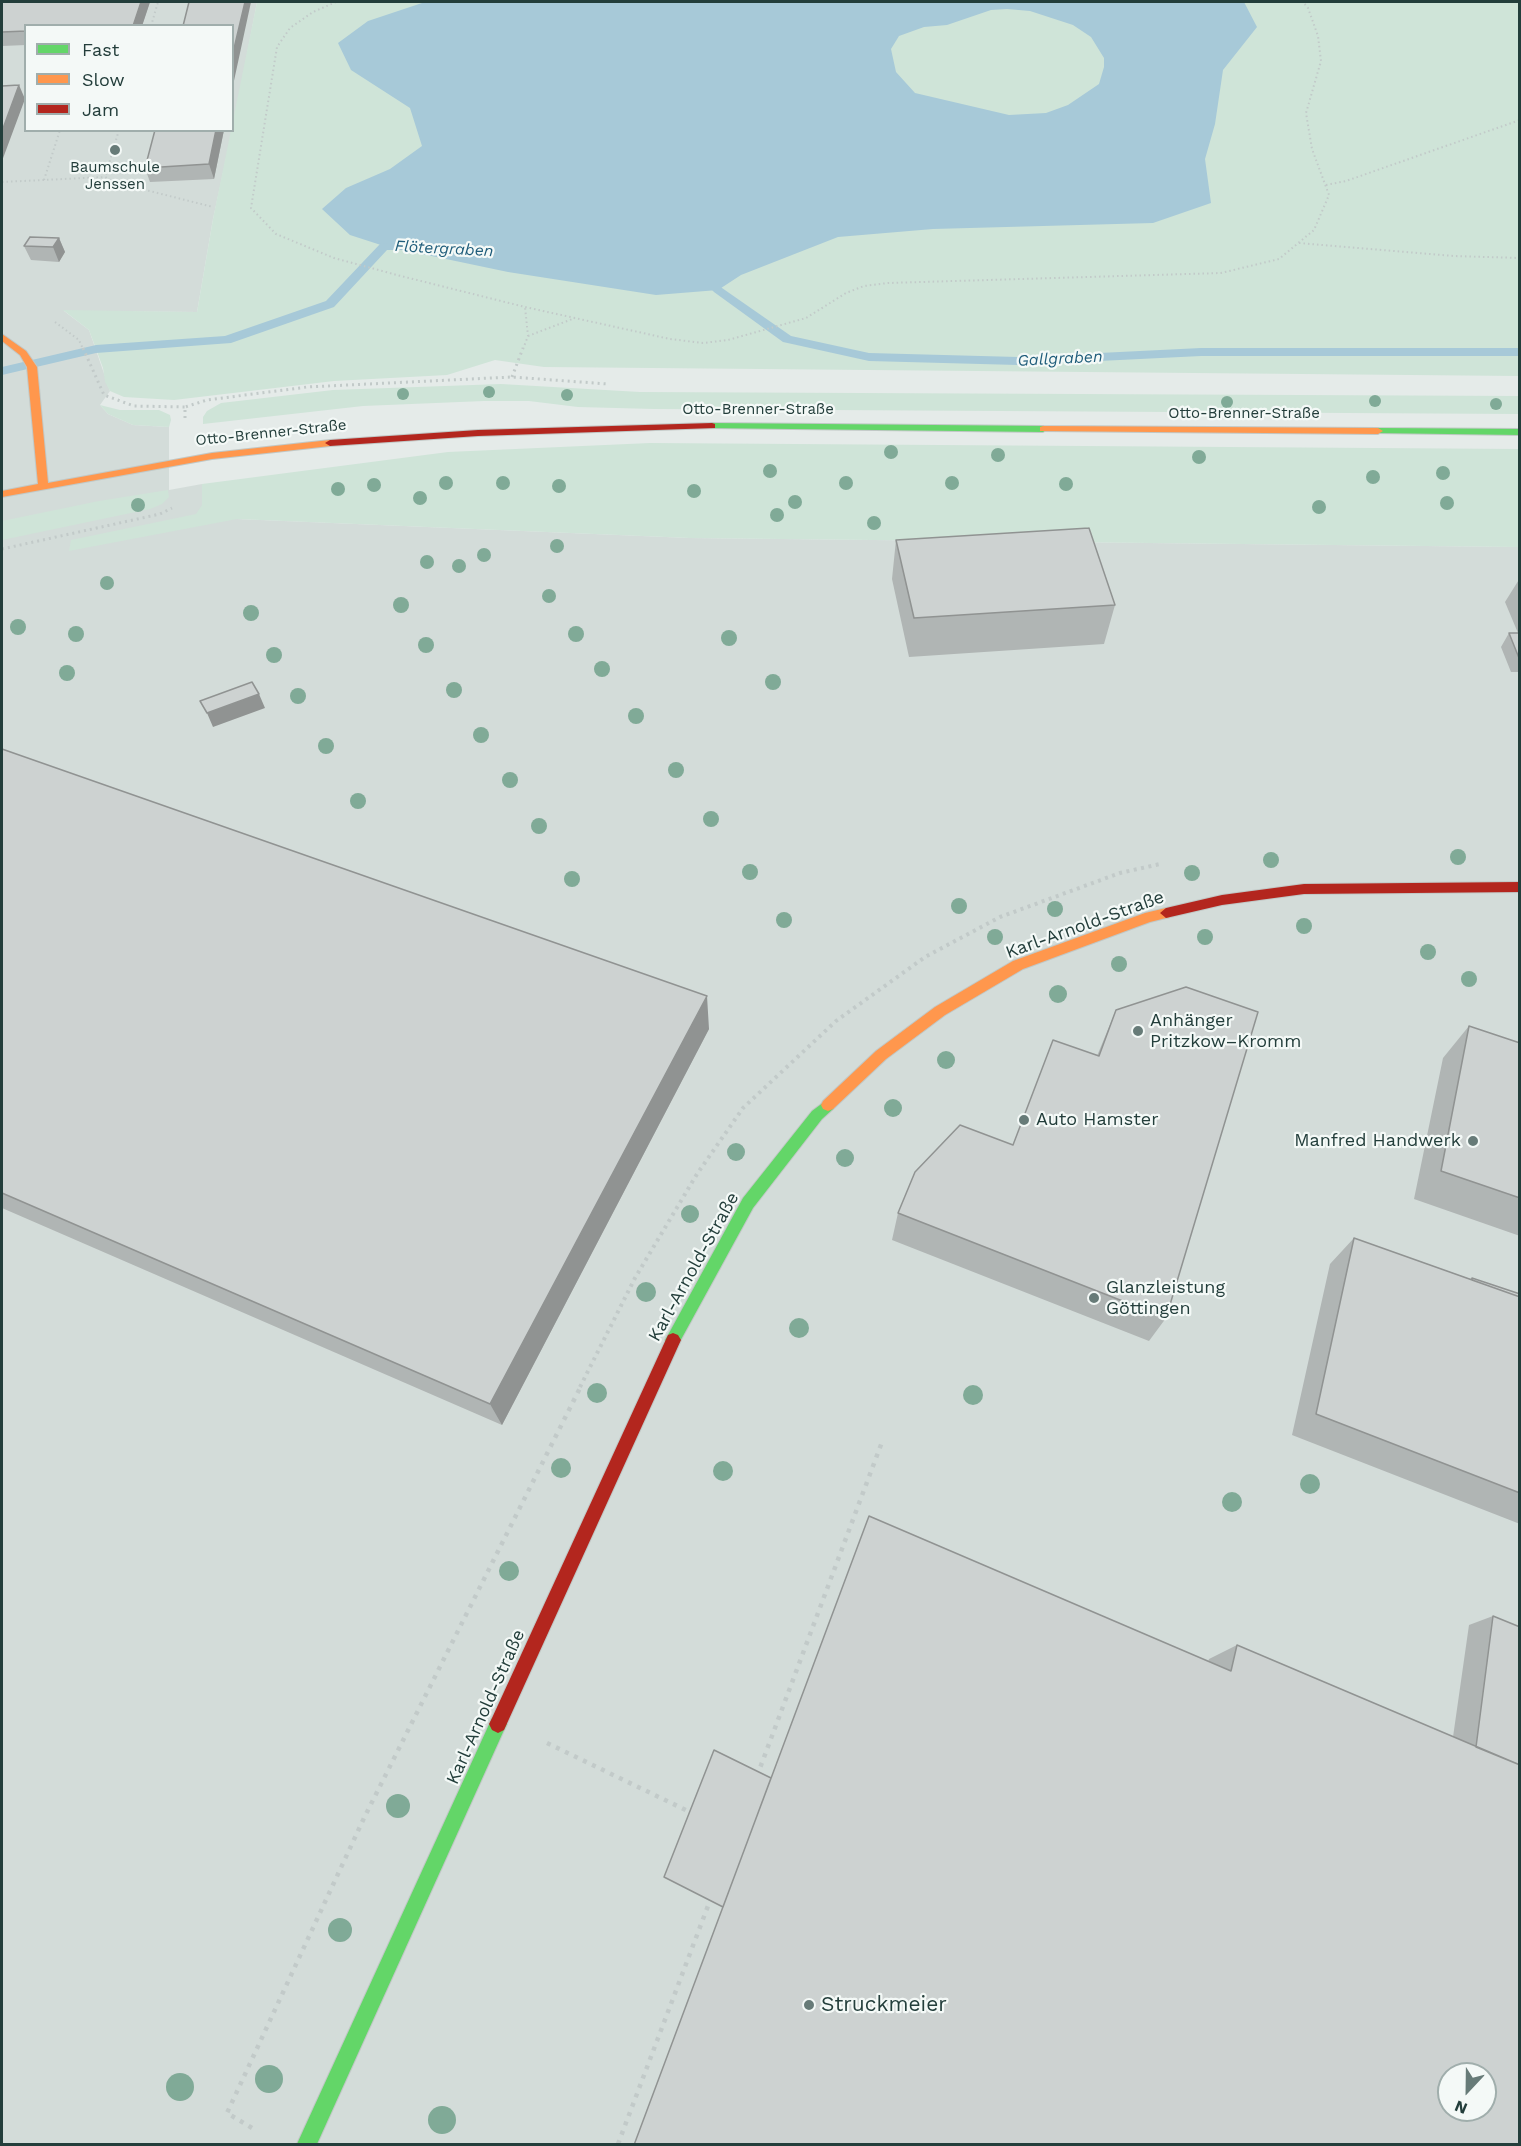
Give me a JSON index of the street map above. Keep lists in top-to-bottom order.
{
  "streets": {
    "street": ["Otto-Brenner-Straße", "Karl-Arnold-Straße"]
  },
  "water": ["Flötergraben", "Gallgraben"],
  "places": [
    "Baumschule Jenssen",
    "Anhänger Pritzkow–Kromm",
    "Auto Hamster",
    "Manfred Handwerk",
    "Glanzleistung Göttingen",
    "Struckmeier"
  ],
  "legend": ["Fast", "Slow", "Jam"],
  "north": "bottom"
}
